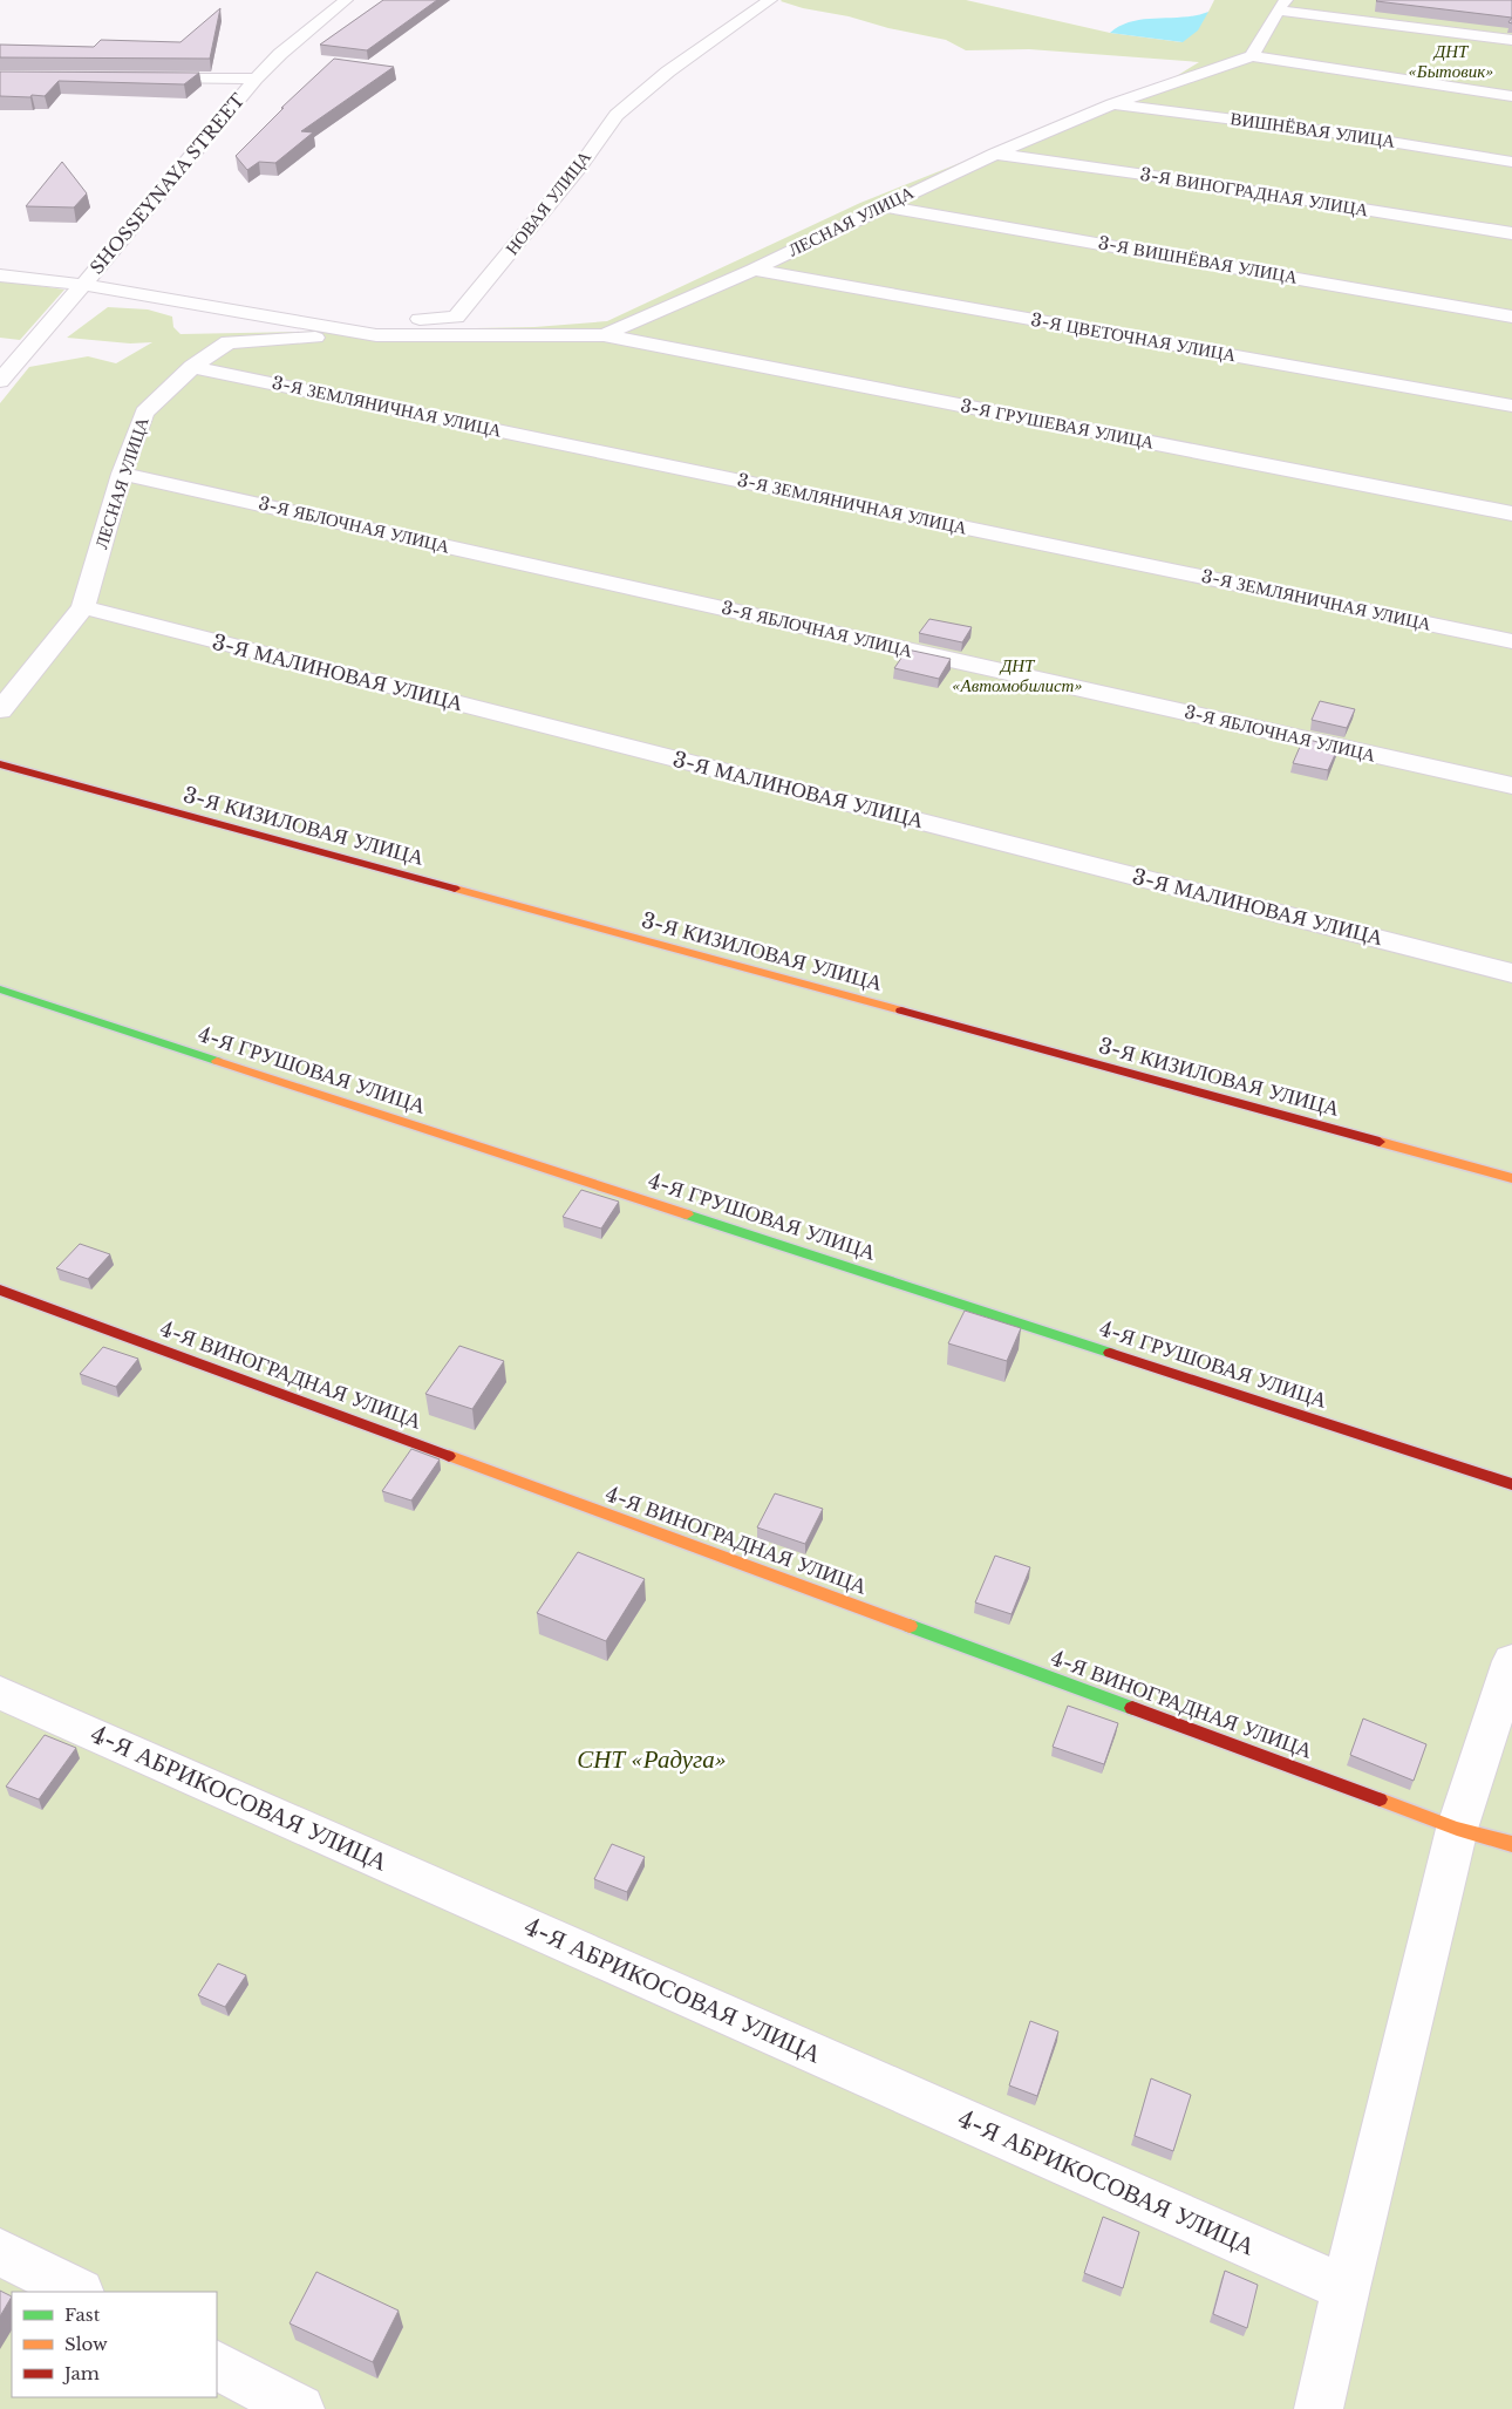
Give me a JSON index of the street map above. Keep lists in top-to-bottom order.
{
  "streets": {
    "street": [
      "ВИШНЁВАЯ УЛИЦА",
      "SHOSSEYNAYA STREET",
      "3-Я ВИНОГРАДНАЯ УЛИЦА",
      "НОВАЯ УЛИЦА",
      "ЛЕСНАЯ УЛИЦА",
      "3-Я ВИШНЁВАЯ УЛИЦА",
      "3-Я ЦВЕТОЧНАЯ УЛИЦА",
      "3-Я ЗЕМЛЯНИЧНАЯ УЛИЦА",
      "3-Я ГРУШЕВАЯ УЛИЦА",
      "3-Я ЯБЛОЧНАЯ УЛИЦА",
      "3-Я МАЛИНОВАЯ УЛИЦА",
      "3-Я КИЗИЛОВАЯ УЛИЦА",
      "4-Я ГРУШОВАЯ УЛИЦА",
      "4-Я ВИНОГРАДНАЯ УЛИЦА",
      "4-Я АБРИКОСОВАЯ УЛИЦА"
    ]
  },
  "crossings": [
    ["ВИШНЁВАЯ УЛИЦА", "ЛЕСНАЯ УЛИЦА"],
    ["SHOSSEYNAYA STREET", "ЛЕСНАЯ УЛИЦА"],
    ["3-Я ВИНОГРАДНАЯ УЛИЦА", "ЛЕСНАЯ УЛИЦА"],
    ["НОВАЯ УЛИЦА", "ЛЕСНАЯ УЛИЦА"],
    ["ЛЕСНАЯ УЛИЦА", "3-Я ВИШНЁВАЯ УЛИЦА"],
    ["ЛЕСНАЯ УЛИЦА", "3-Я ЦВЕТОЧНАЯ УЛИЦА"],
    ["ЛЕСНАЯ УЛИЦА", "3-Я ЗЕМЛЯНИЧНАЯ УЛИЦА"],
    ["ЛЕСНАЯ УЛИЦА", "3-Я ГРУШЕВАЯ УЛИЦА"],
    ["ЛЕСНАЯ УЛИЦА", "3-Я ЯБЛОЧНАЯ УЛИЦА"],
    ["ЛЕСНАЯ УЛИЦА", "3-Я МАЛИНОВАЯ УЛИЦА"]
  ],
  "parks": ["ДНТ «Бытовик»", "ДНТ «Автомобилист»", "СНТ «Радуга»"],
  "legend": ["Fast", "Slow", "Jam"]
}
